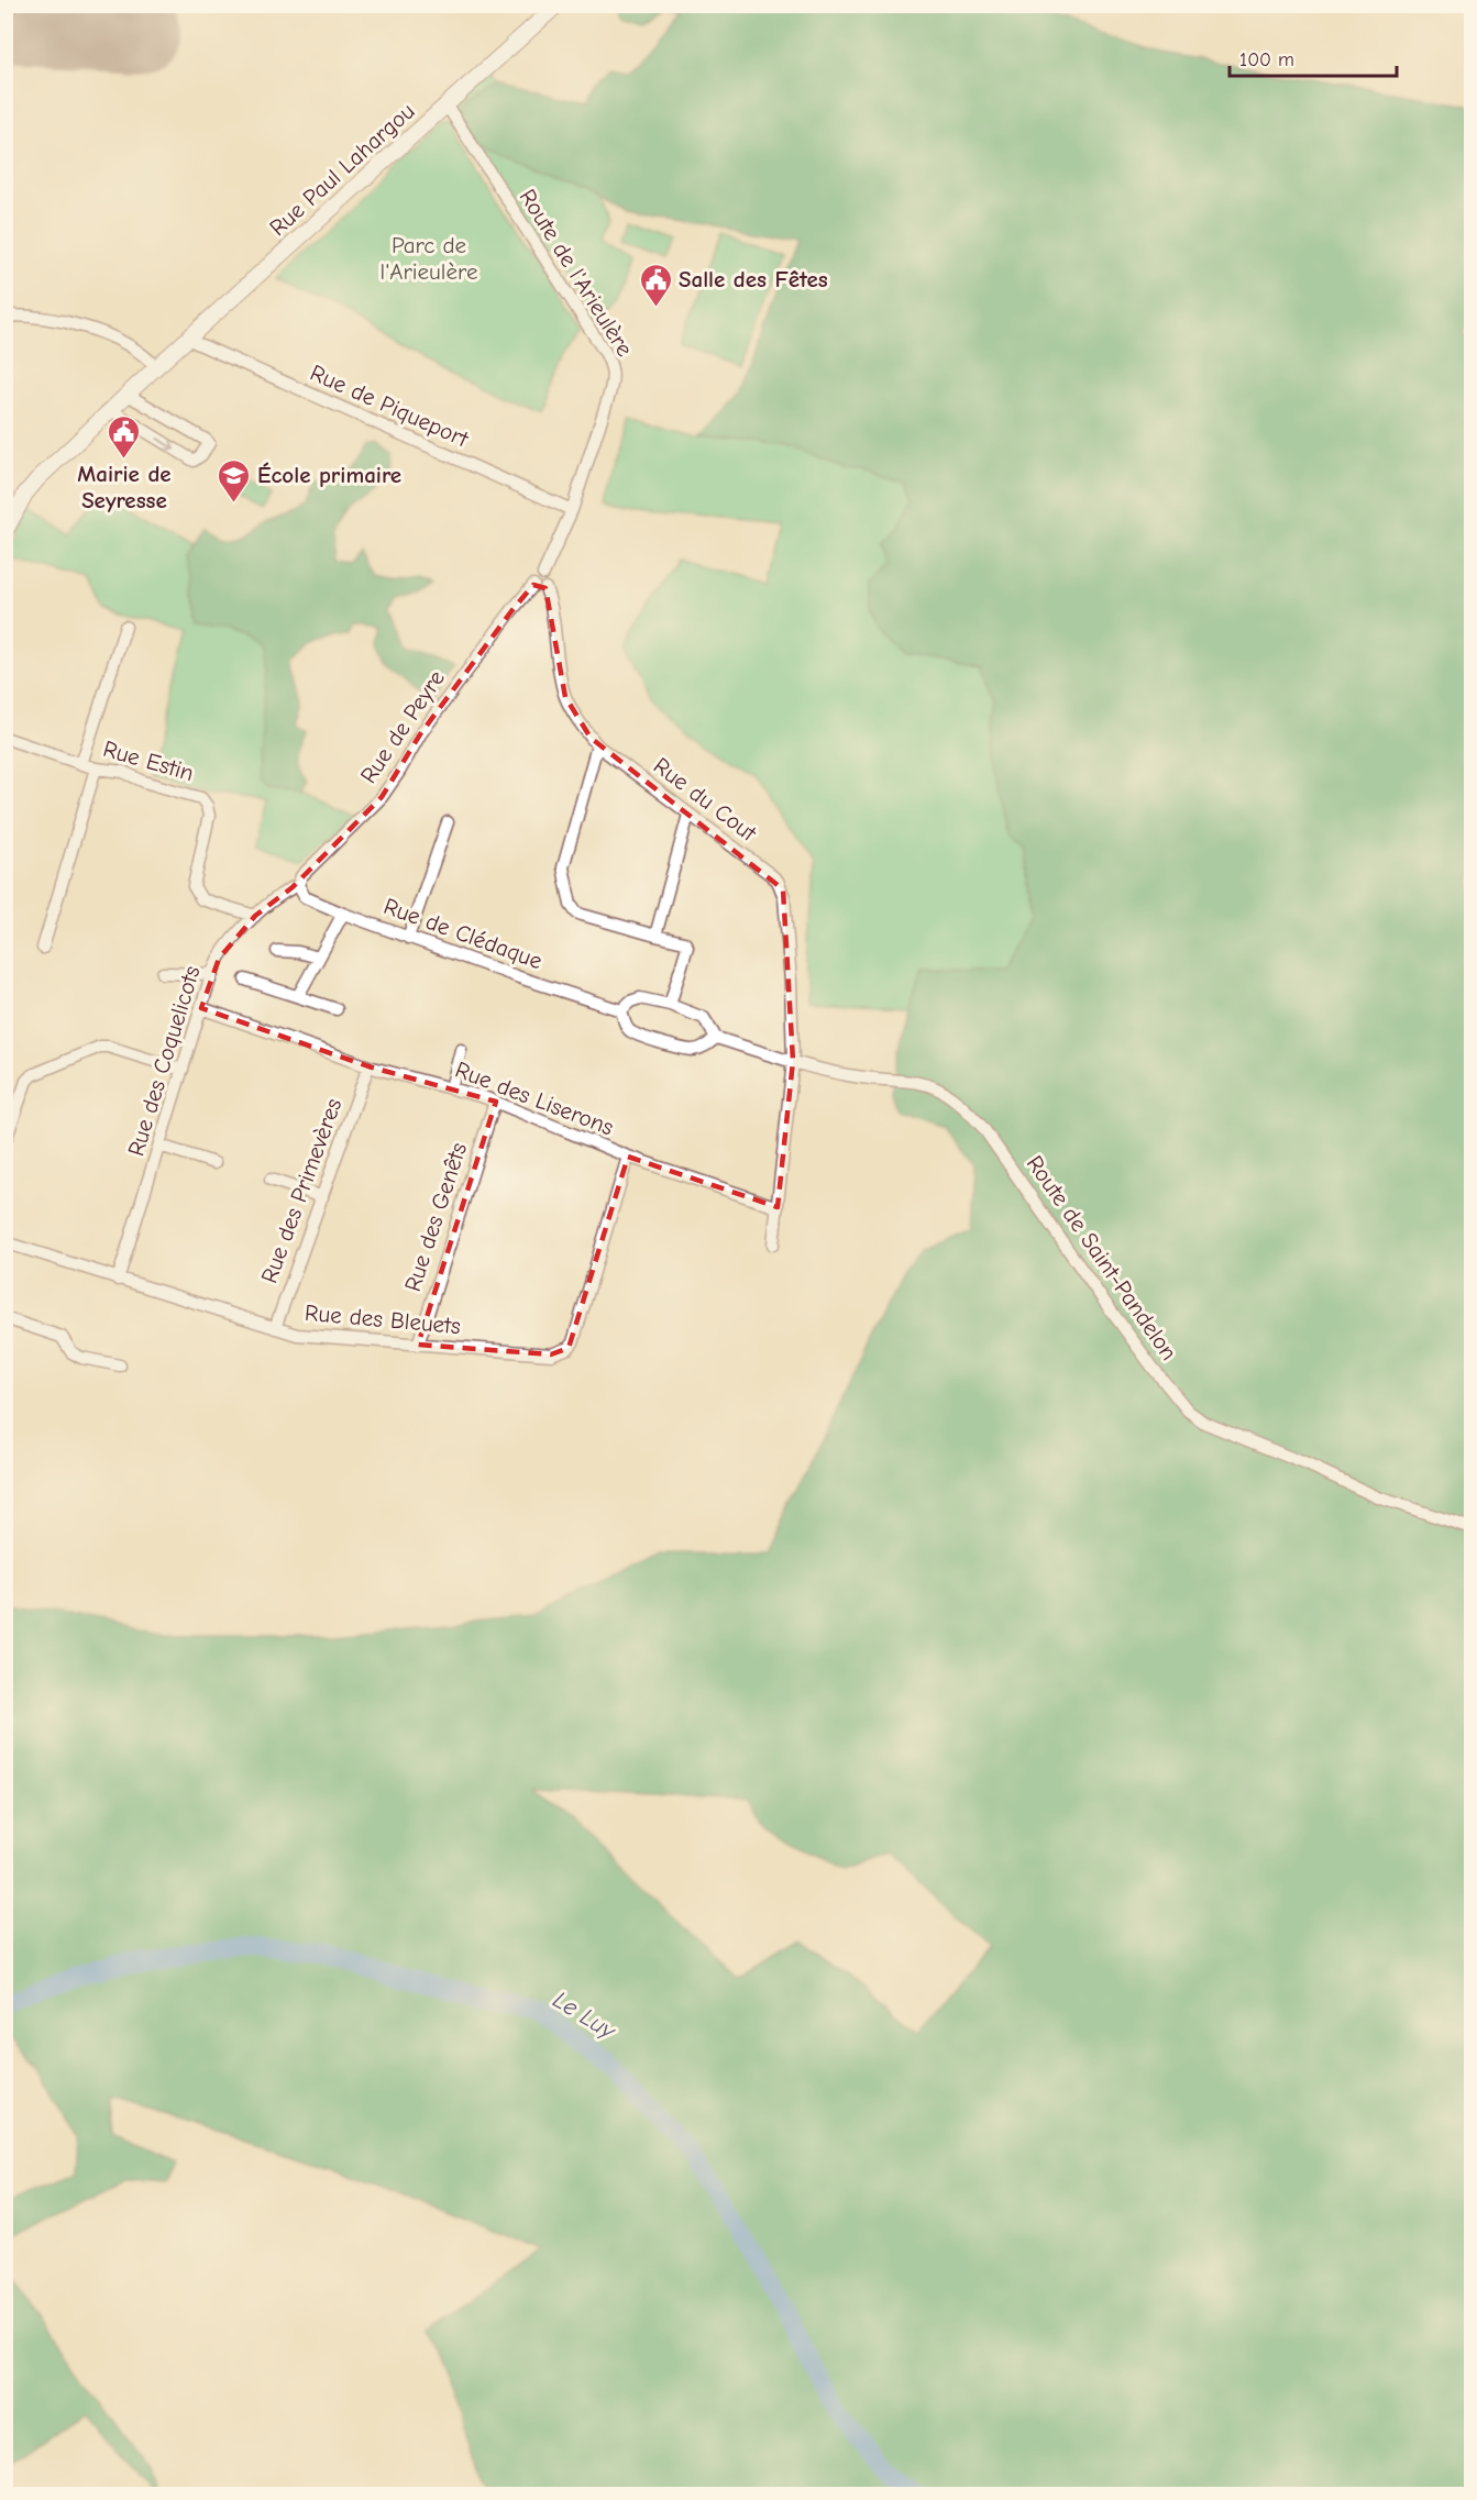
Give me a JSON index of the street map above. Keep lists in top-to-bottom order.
{
  "streets": {
    "street": [
      "Rue Paul Lahargou",
      "Route de l'Arieulère",
      "Rue de Piqueport",
      "Rue de Peyre",
      "Rue Estin",
      "Rue du Cout",
      "Rue de Clédaque",
      "Rue des Coquelicots",
      "Rue des Liserons",
      "Rue des Primevères",
      "Rue des Genêts",
      "Route de Saint-Pandelon",
      "Rue des Bleuets"
    ]
  },
  "crossings": [
    ["Rue Paul Lahargou", "Route de l'Arieulère"],
    ["Rue Paul Lahargou", "Rue de Piqueport"],
    ["Route de l'Arieulère", "Rue de Piqueport"],
    ["Route de l'Arieulère", "Rue de Peyre"],
    ["Rue de Piqueport", "Rue de Peyre"],
    ["Rue de Peyre", "Rue du Cout"],
    ["Rue de Peyre", "Rue de Clédaque"],
    ["Rue de Peyre", "Rue des Coquelicots"],
    ["Rue Estin", "Rue des Coquelicots"],
    ["Rue du Cout", "Rue des Liserons"],
    ["Rue du Cout", "Route de Saint-Pandelon"],
    ["Rue de Clédaque", "Rue des Coquelicots"],
    ["Rue des Coquelicots", "Rue des Liserons"],
    ["Rue des Coquelicots", "Rue des Bleuets"],
    ["Rue des Liserons", "Rue des Primevères"],
    ["Rue des Liserons", "Rue des Genêts"],
    ["Rue des Liserons", "Rue des Bleuets"],
    ["Rue des Primevères", "Rue des Bleuets"],
    ["Rue des Genêts", "Rue des Bleuets"]
  ],
  "water": ["Le Luy"],
  "parks": ["Parc de l'Arieulère"],
  "places": {
    "public building": ["Salle des Fêtes", "Mairie de Seyresse"],
    "school or university": ["École primaire"]
  },
  "scale_bar": "100 m"
}
